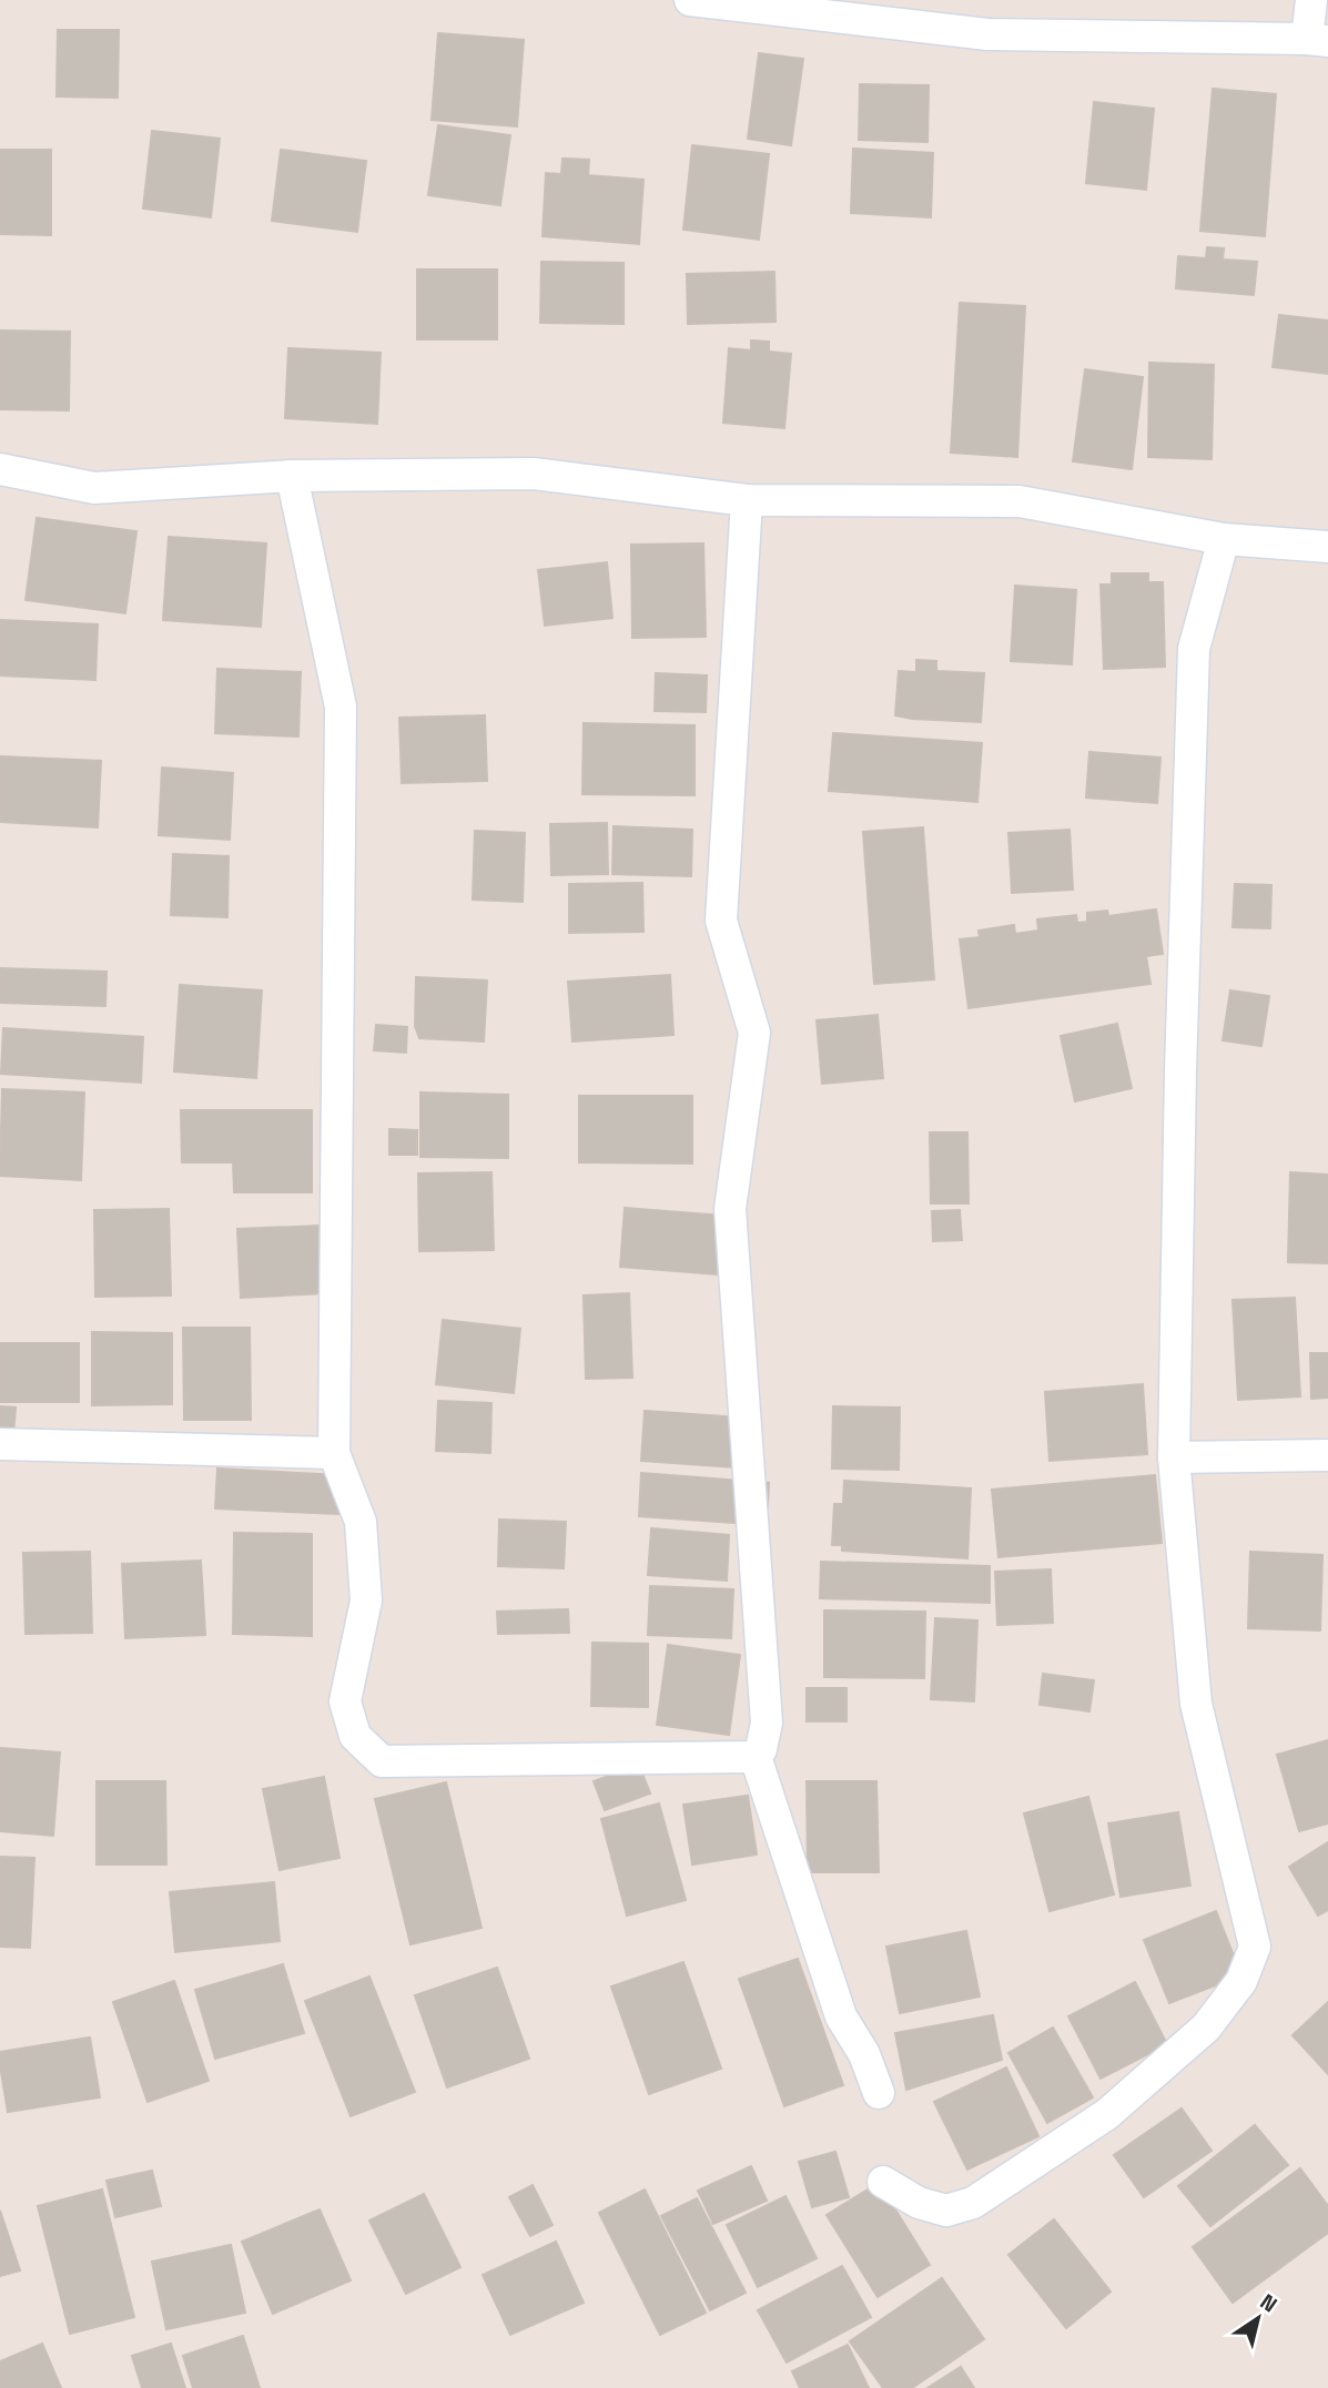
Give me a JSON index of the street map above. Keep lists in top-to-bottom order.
{
  "north": "top right"
}
